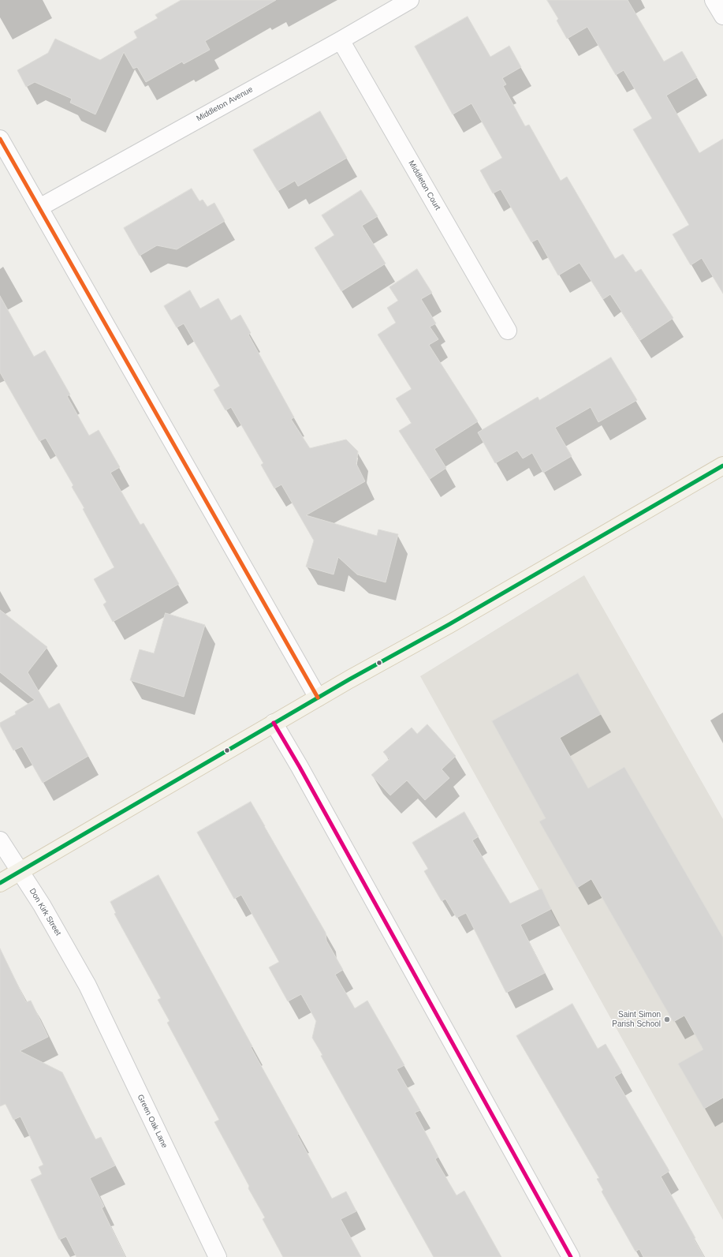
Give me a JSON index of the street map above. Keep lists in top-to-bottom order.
{
  "streets": {
    "street": [
      "Middleton Avenue",
      "Middleton Court",
      "Don Kirk Street",
      "Green Oak Lane"
    ]
  },
  "crossings": [
    ["Middleton Avenue", "Middleton Court"],
    ["Don Kirk Street", "Green Oak Lane"]
  ],
  "places": ["Saint Simon Parish School"]
}
